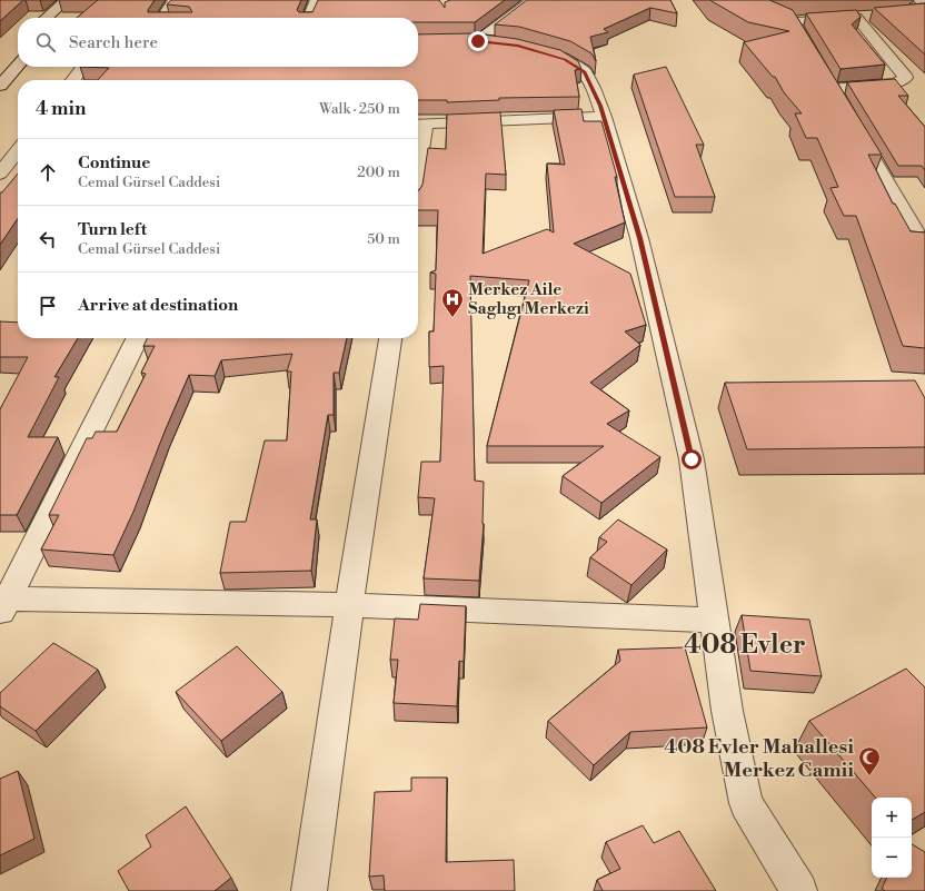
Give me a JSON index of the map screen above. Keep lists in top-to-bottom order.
{
  "districts": ["408 Evler"],
  "places": {
    "hospital": ["Merkez Aile Saglıgı Merkezi"],
    "mosque": ["408 Evler Mahallesi Merkez Camii"]
  },
  "page": {
    "search": "Search here",
    "heading": ["4 min", "Walk · 250 m"],
    "list": [
      ["Continue", "Cemal Gürsel Caddesi", "200 m"],
      ["Turn left", "Cemal Gürsel Caddesi", "50 m"],
      "Arrive at destination"
    ],
    "map_buttons": ["+", "−"]
  }
}
